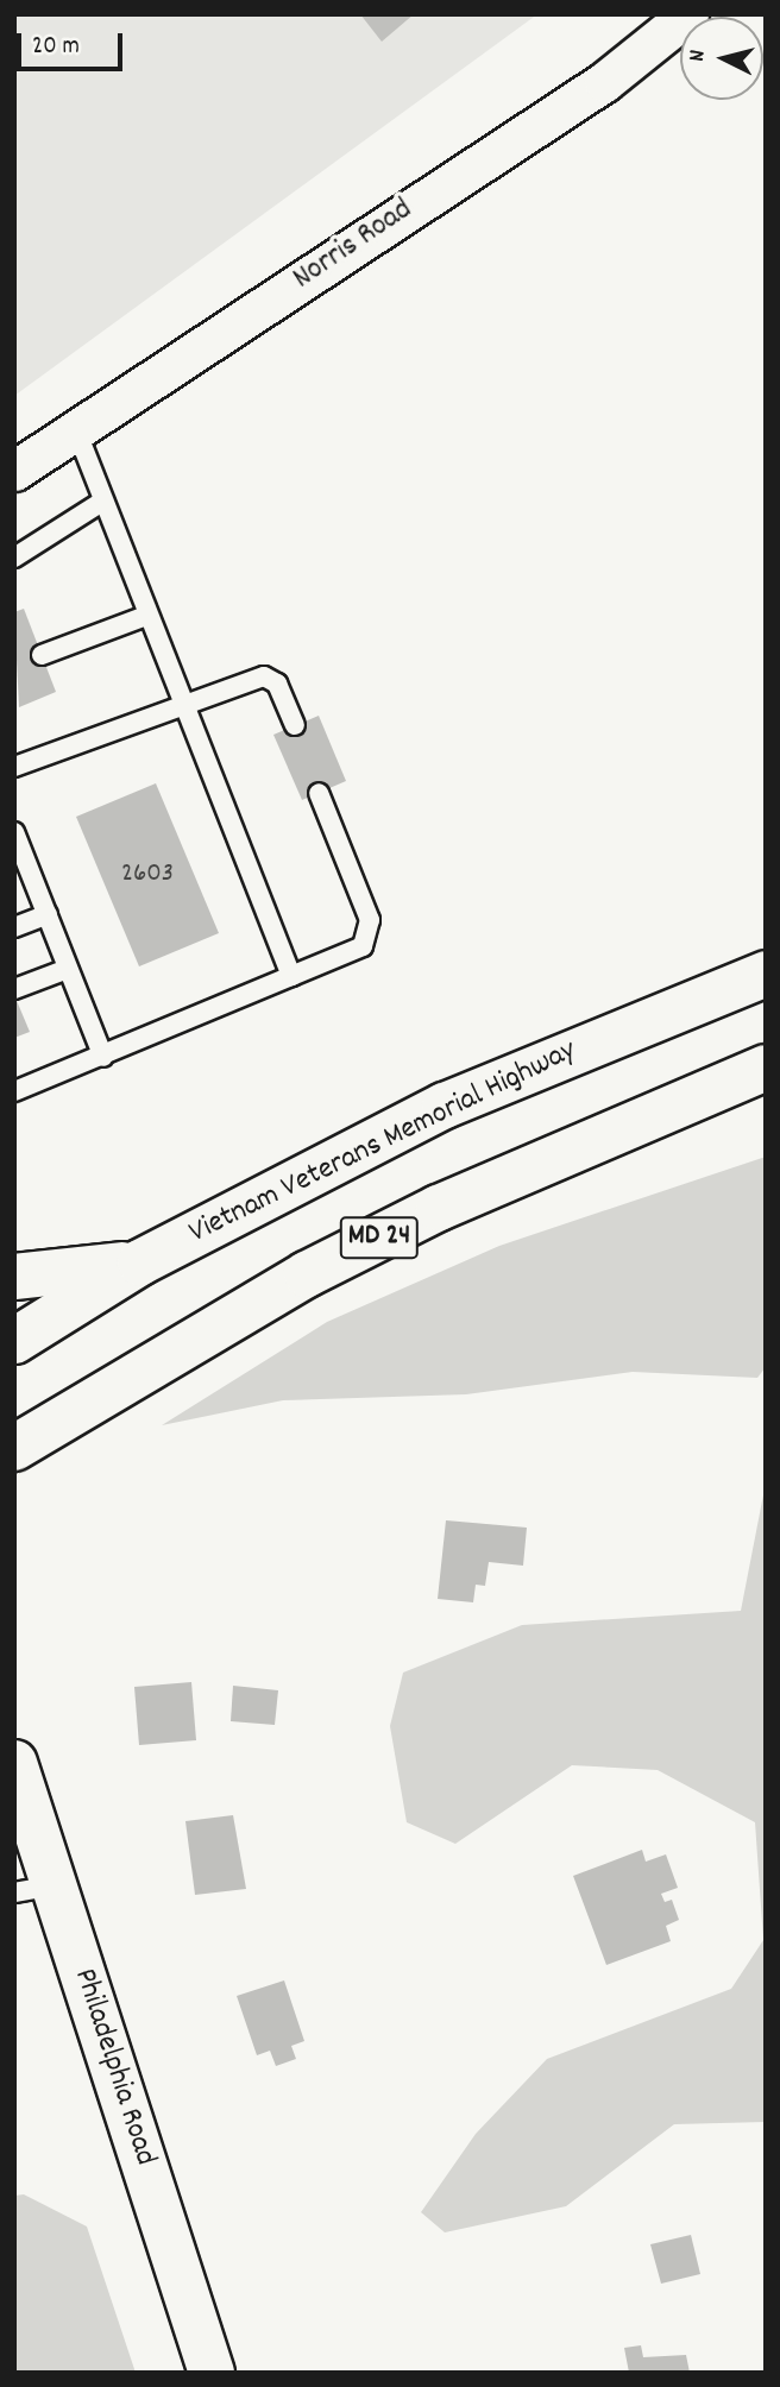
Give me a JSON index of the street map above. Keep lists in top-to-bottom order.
{
  "streets": {
    "main road": ["Vietnam Veterans Memorial Highway", "MD 24", "Philadelphia Road"],
    "street": ["Norris Road"]
  },
  "house_numbers": ["2603"],
  "scale_bar": "20 m",
  "north": "left"
}
